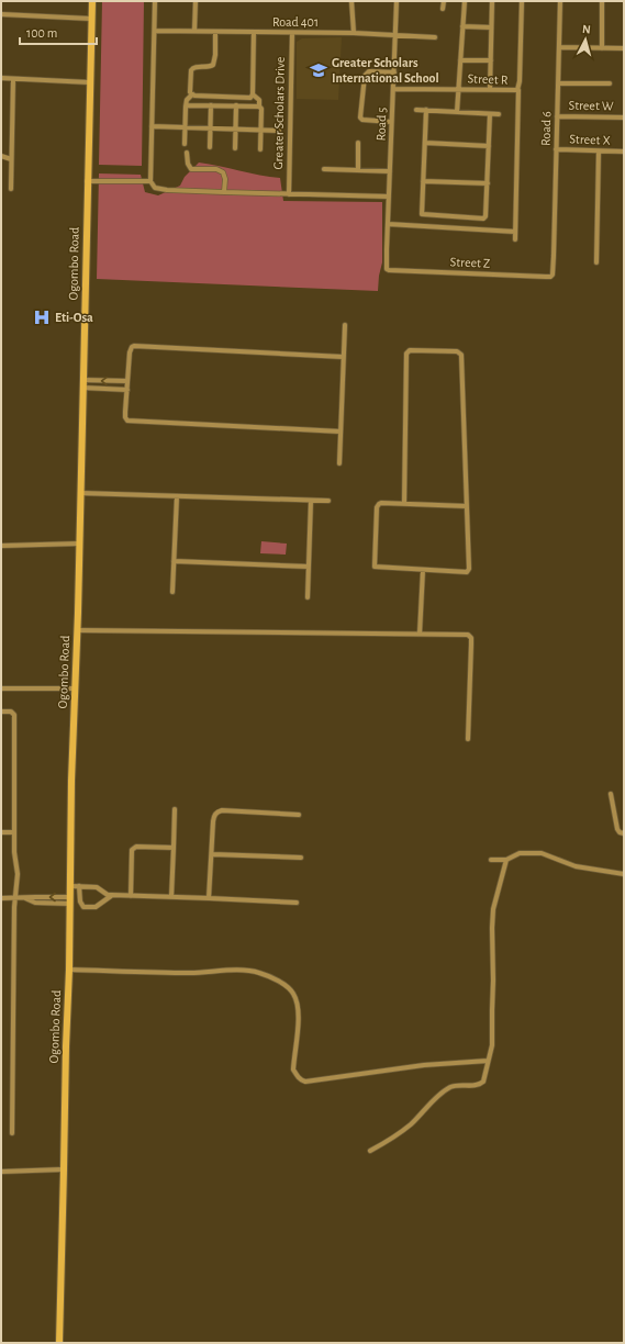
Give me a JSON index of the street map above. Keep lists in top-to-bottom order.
{
  "streets": {
    "main road": ["Ogombo Road"],
    "street": [
      "Road 401",
      "Street R",
      "Street W",
      "Greater Scholars Drive",
      "Road 5",
      "Road 6",
      "Street X",
      "Street Z"
    ]
  },
  "crossings": [
    ["Road 401", "Greater Scholars Drive"],
    ["Road 401", "Road 5"],
    ["Street R", "Road 5"],
    ["Street W", "Road 6"],
    ["Road 5", "Street Z"],
    ["Road 6", "Street X"],
    ["Road 6", "Street Z"]
  ],
  "places": {
    "school or university": ["Greater Scholars International School"],
    "hospital": ["Eti-Osa"]
  },
  "scale_bar": "100 m",
  "north": "top"
}
